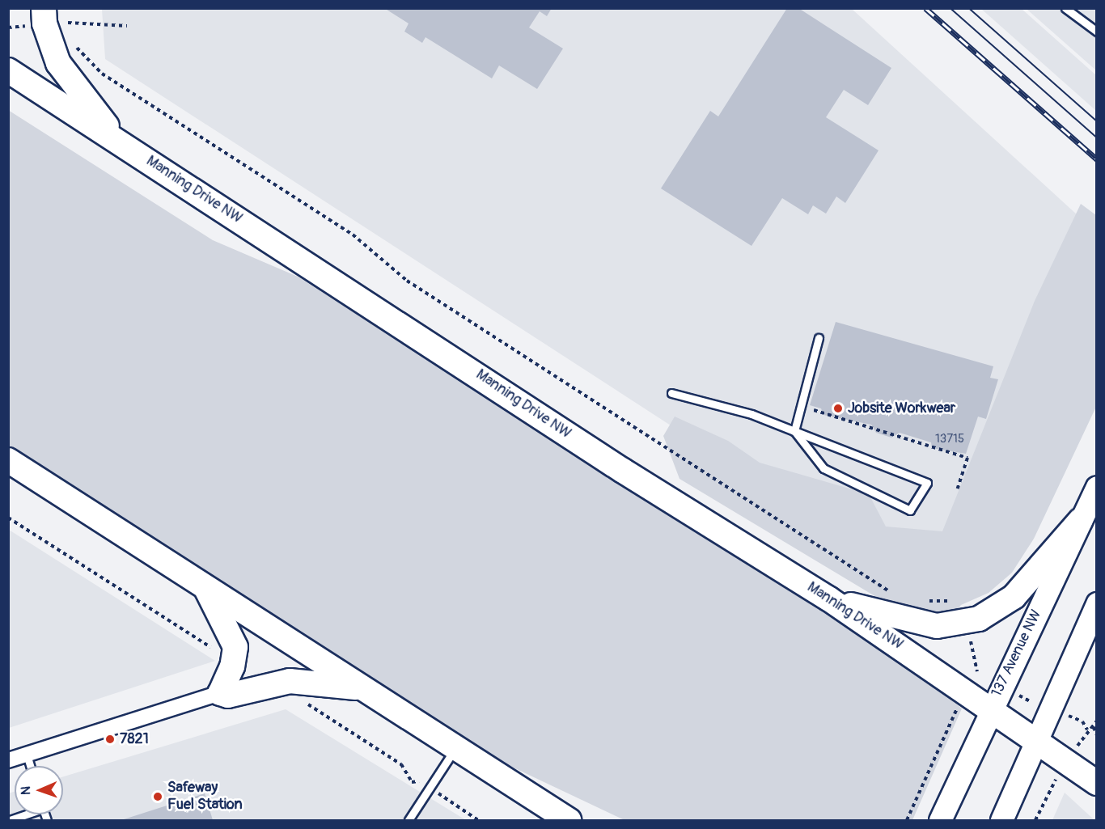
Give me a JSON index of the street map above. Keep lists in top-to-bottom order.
{
  "streets": {
    "main road": ["Manning Drive NW", "137 Avenue NW"]
  },
  "crossings": [
    ["Manning Drive NW", "137 Avenue NW"]
  ],
  "places": ["Jobsite Workwear", "7821", "Safeway Fuel Station"],
  "house_numbers": ["13715"],
  "north": "left"
}
